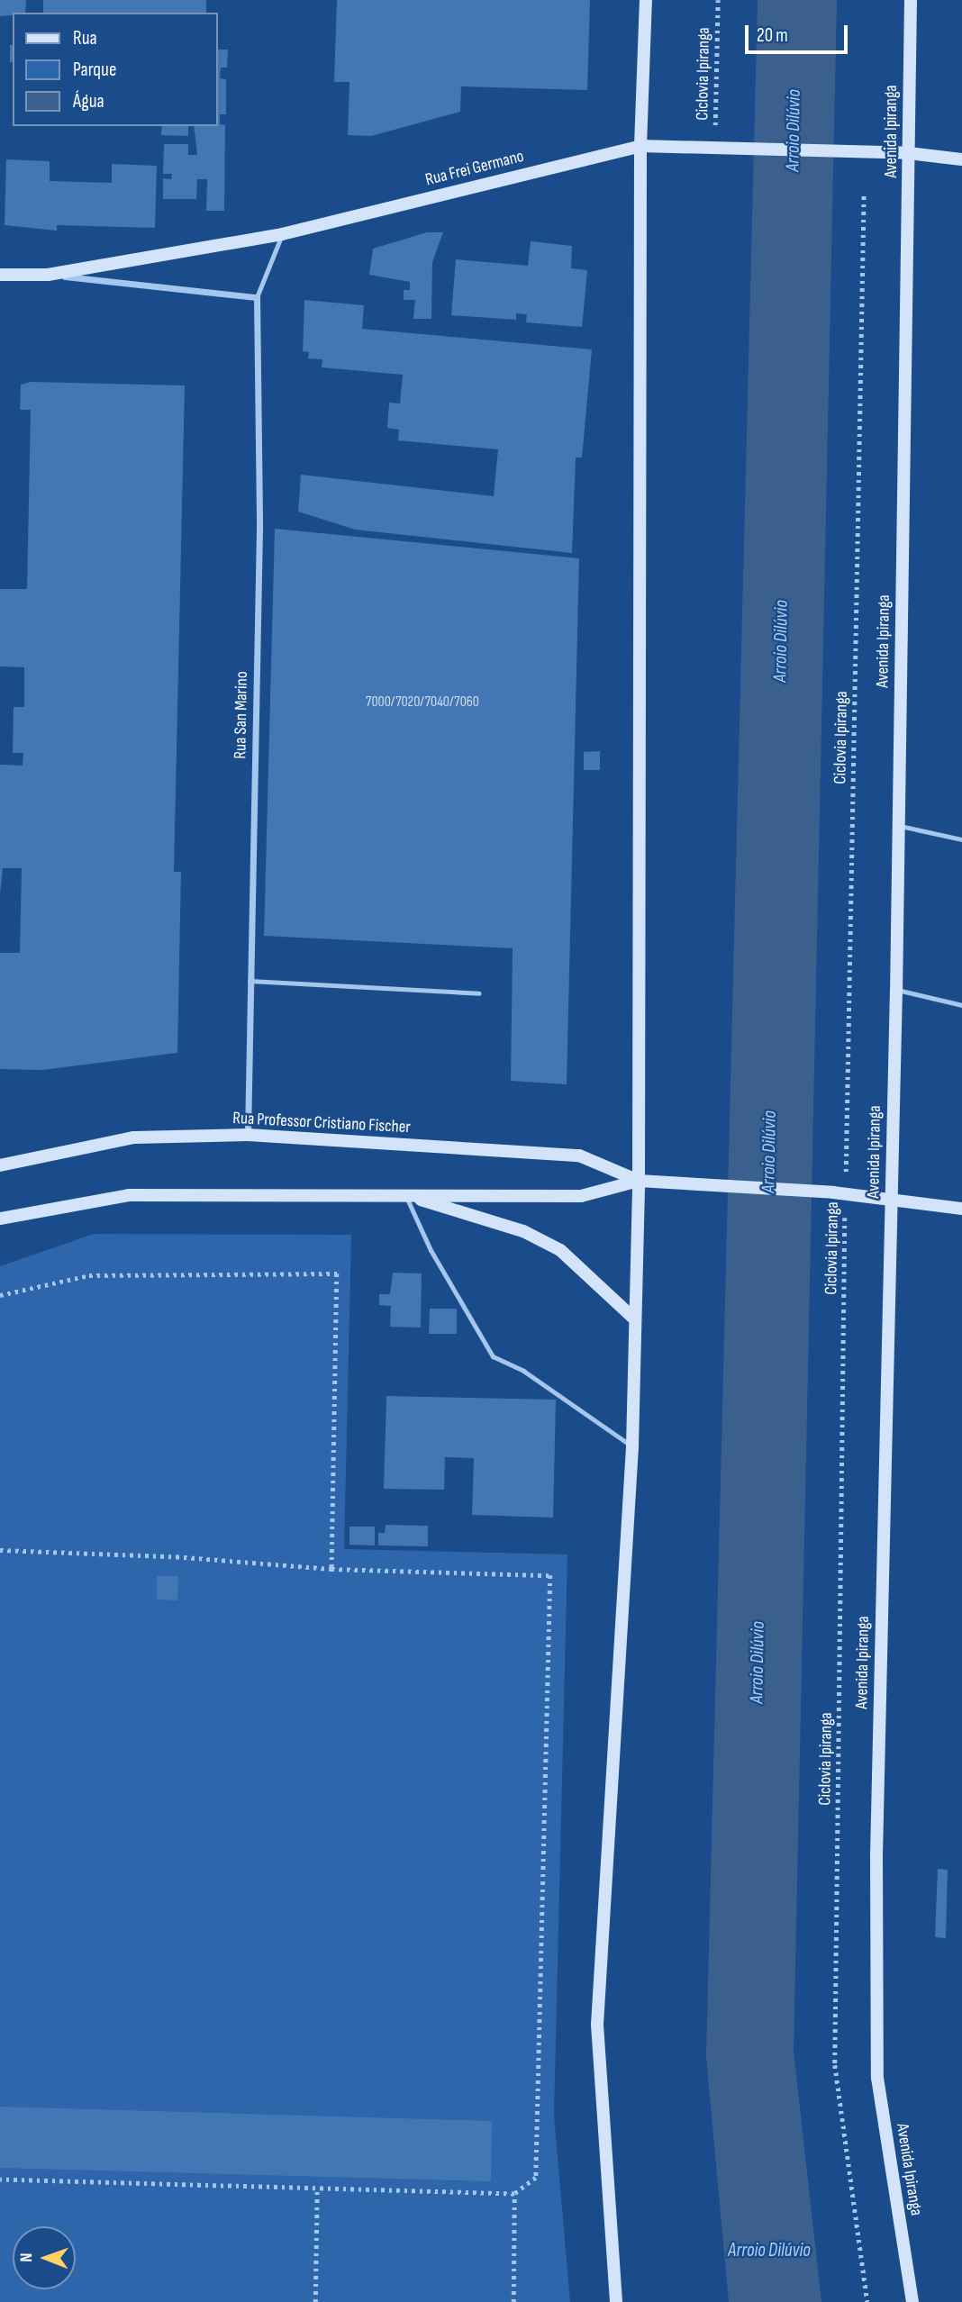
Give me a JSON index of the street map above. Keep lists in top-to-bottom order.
{
  "streets": {
    "main road": ["Avenida Ipiranga", "Rua Frei Germano", "Rua Professor Cristiano Fischer"],
    "street": ["Rua San Marino"],
    "path": ["Ciclovia Ipiranga"]
  },
  "crossings": [
    ["Ciclovia Ipiranga", "Rua Frei Germano"],
    ["Ciclovia Ipiranga", "Rua Professor Cristiano Fischer"],
    ["Avenida Ipiranga", "Rua Frei Germano"],
    ["Avenida Ipiranga", "Rua Professor Cristiano Fischer"],
    ["Rua San Marino", "Rua Professor Cristiano Fischer"]
  ],
  "water": ["Arroio Dilúvio"],
  "house_numbers": ["7000/7020/7040/7060"],
  "legend": ["Rua", "Parque", "Água"],
  "scale_bar": "20 m",
  "north": "left"
}
